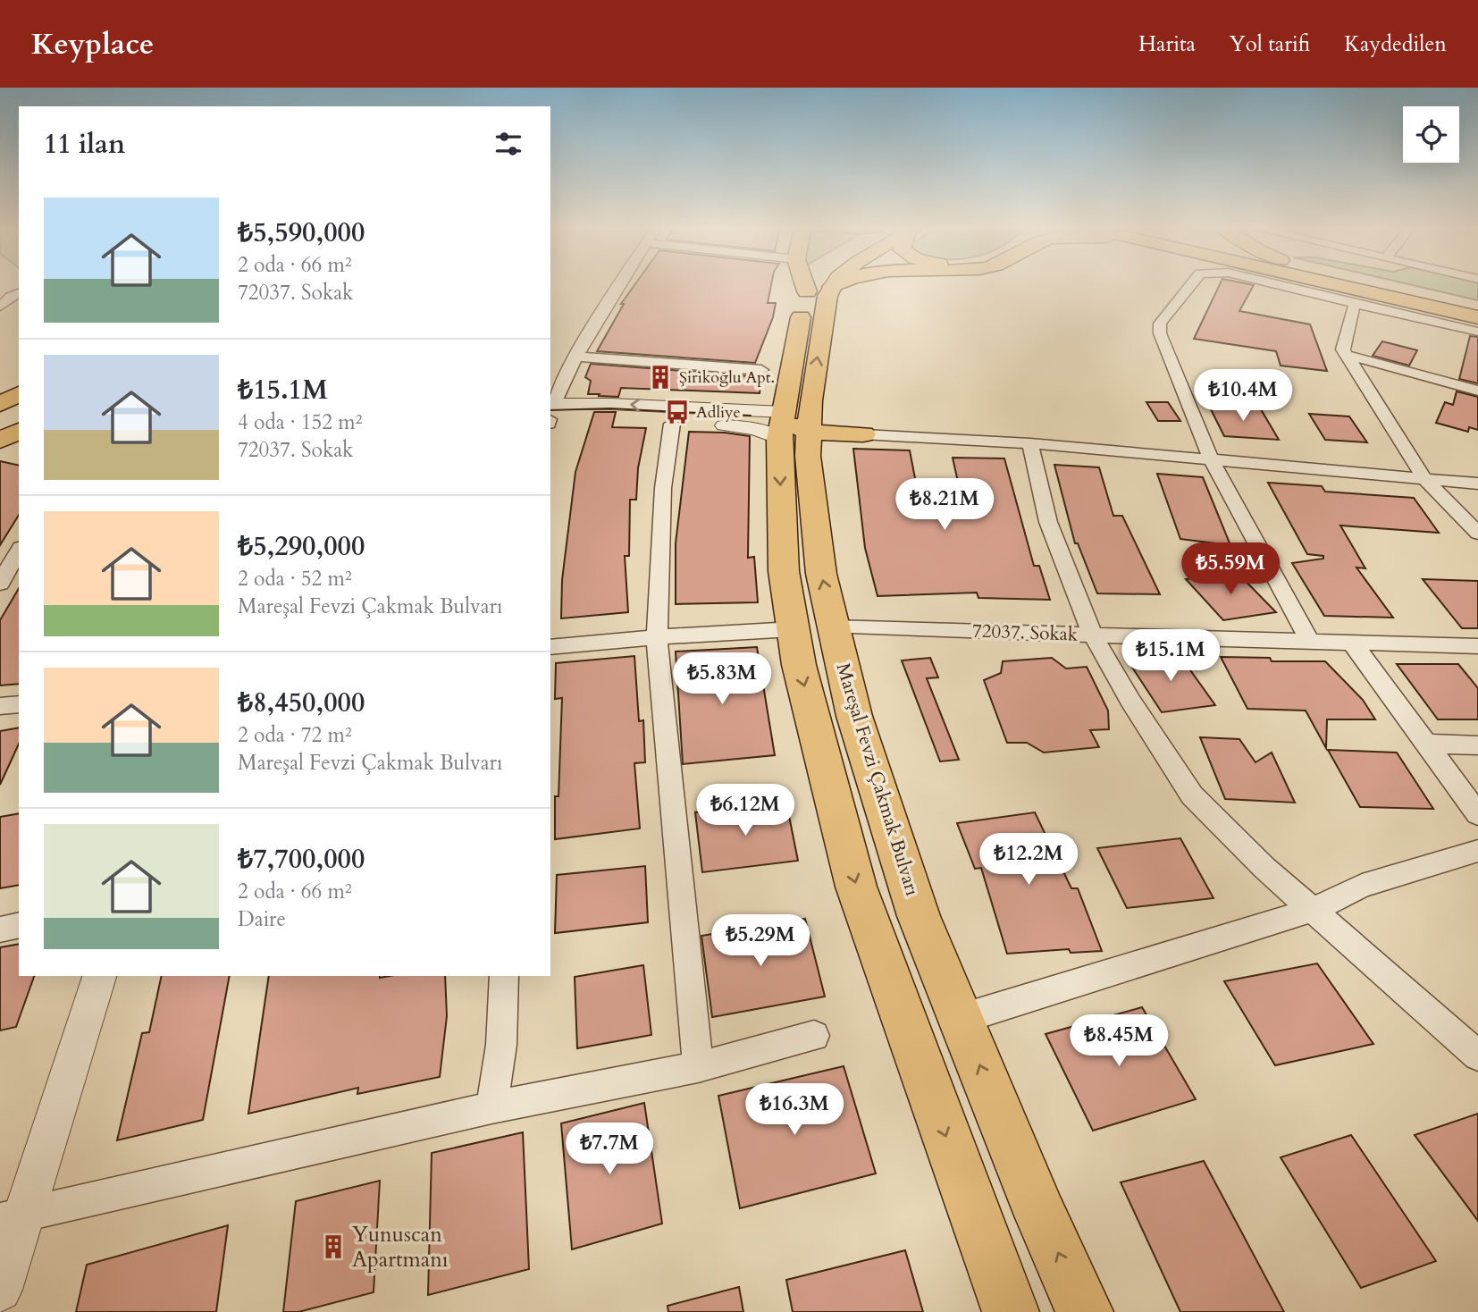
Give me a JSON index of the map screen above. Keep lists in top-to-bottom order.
{
  "streets": {
    "main road": ["Mareşal Fevzi Çakmak Bulvarı"],
    "street": ["72037. Sokak"]
  },
  "crossings": [
    ["72037. Sokak", "Mareşal Fevzi Çakmak Bulvarı"]
  ],
  "places": {
    "building": ["Şirikoğlu Apt.", "Yunuscan Apartmanı"],
    "bus stop": ["Adliye"]
  },
  "page": {
    "header": "Keyplace",
    "nav": ["Harita", "Yol tarifi", "Kaydedilen"],
    "heading": "11 ilan",
    "list": [
      {
        "name": "₺5,590,000",
        "note": "2 oda · 66 m² · 72037. Sokak"
      },
      {
        "name": "₺15.1M",
        "note": "4 oda · 152 m² · 72037. Sokak"
      },
      {
        "name": "₺5,290,000",
        "note": "2 oda · 52 m² · Mareşal Fevzi Çakmak Bulvarı"
      },
      {
        "name": "₺8,450,000",
        "note": "2 oda · 72 m² · Mareşal Fevzi Çakmak Bulvarı"
      },
      {
        "name": "₺7,700,000",
        "note": "2 oda · 66 m² · Daire"
      }
    ],
    "price": [
      "₺10.4M",
      "₺8.21M",
      "₺5.59M",
      "₺15.1M",
      "₺5.83M",
      "₺6.12M",
      "₺12.2M",
      "₺5.29M",
      "₺8.45M",
      "₺16.3M",
      "₺7.7M"
    ]
  }
}
